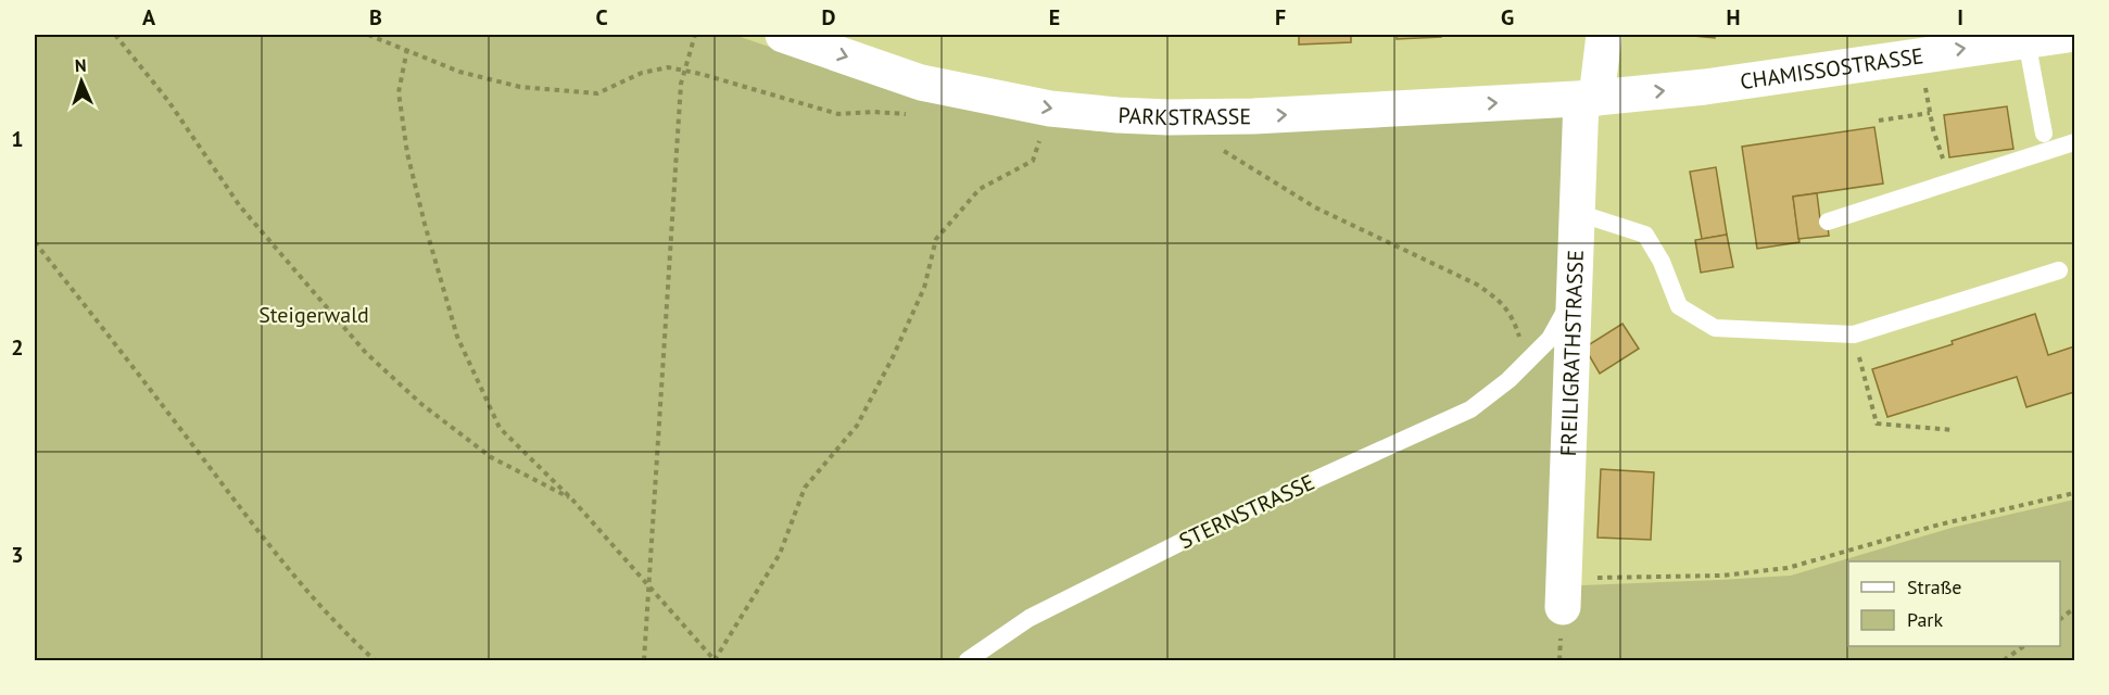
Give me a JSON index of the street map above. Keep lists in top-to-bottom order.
{
  "streets": {
    "street": ["CHAMISSOSTRASSE", "PARKSTRASSE", "FREILIGRATHSTRASSE"],
    "lane": ["STERNSTRASSE"]
  },
  "crossings": [
    ["CHAMISSOSTRASSE", "PARKSTRASSE"],
    ["CHAMISSOSTRASSE", "FREILIGRATHSTRASSE"],
    ["PARKSTRASSE", "FREILIGRATHSTRASSE"],
    ["FREILIGRATHSTRASSE", "STERNSTRASSE"]
  ],
  "one_way": ["CHAMISSOSTRASSE", "PARKSTRASSE"],
  "parks": ["Steigerwald"],
  "legend": ["Straße", "Park"],
  "north": "top",
  "grid": {
    "columns": [
      "A",
      "B",
      "C",
      "D",
      "E",
      "F",
      "G",
      "H",
      "I"
    ],
    "rows": ["1", "2", "3"]
  }
}
